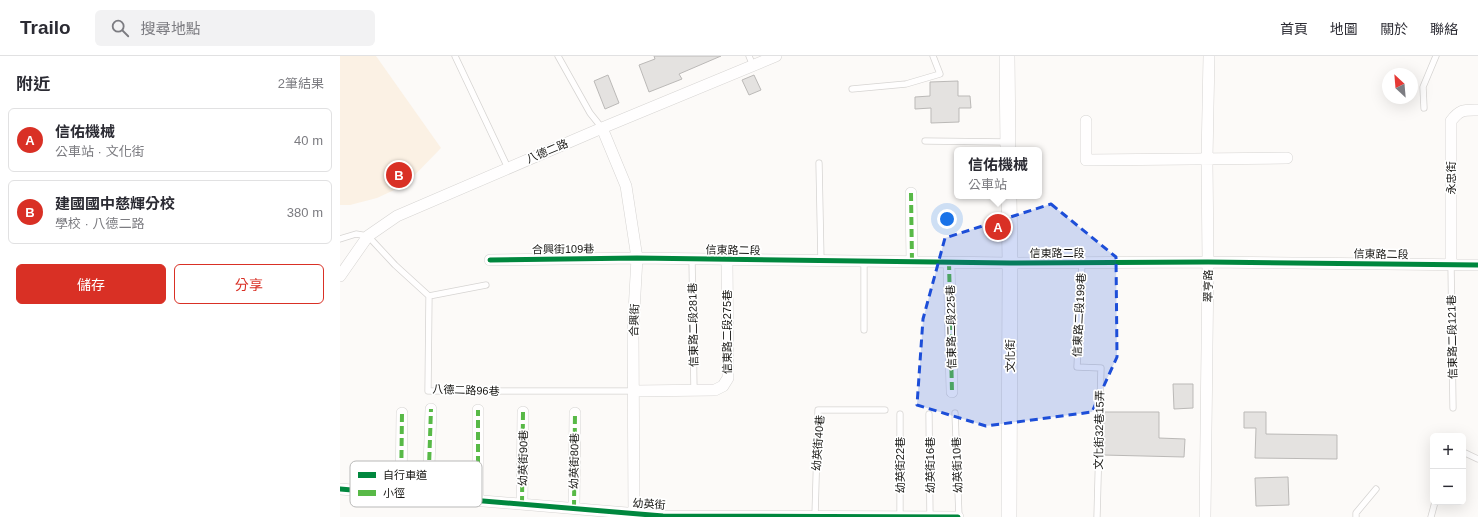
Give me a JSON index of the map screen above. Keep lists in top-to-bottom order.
{
  "streets": {
    "street": [
      "八德二路",
      "永忠街",
      "合興街109巷",
      "信東路二段",
      "翠亨路",
      "合興街",
      "信東路二段225巷",
      "信東路二段275巷",
      "文化街",
      "幼英街90巷",
      "幼英街80巷",
      "幼英街"
    ],
    "lane": [
      "信東路二段199巷",
      "信東路二段281巷",
      "信東路二段121巷",
      "八德二路96巷",
      "文化街32巷15弄",
      "幼英街40巷",
      "幼英街22巷",
      "幼英街16巷",
      "幼英街10巷"
    ]
  },
  "crossings": [
    ["八德二路", "合興街"],
    ["永忠街", "信東路二段"],
    ["永忠街", "信東路二段121巷"],
    ["合興街109巷", "信東路二段"],
    ["合興街109巷", "合興街"],
    ["信東路二段", "翠亨路"],
    ["信東路二段", "信東路二段199巷"],
    ["信東路二段", "合興街"],
    ["信東路二段", "信東路二段281巷"],
    ["信東路二段", "信東路二段225巷"],
    ["信東路二段", "信東路二段275巷"],
    ["信東路二段", "信東路二段121巷"],
    ["信東路二段", "文化街"],
    ["信東路二段199巷", "文化街32巷15弄"],
    ["合興街", "信東路二段275巷"],
    ["合興街", "八德二路96巷"],
    ["合興街", "幼英街"],
    ["信東路二段281巷", "信東路二段275巷"],
    ["信東路二段275巷", "八德二路96巷"],
    ["幼英街40巷", "幼英街"],
    ["幼英街90巷", "幼英街"],
    ["幼英街80巷", "幼英街"],
    ["幼英街22巷", "幼英街"],
    ["幼英街16巷", "幼英街"],
    ["幼英街10巷", "幼英街"]
  ],
  "legend": ["自行車道", "小徑"],
  "north": "top left",
  "page": {
    "header": "Trailo",
    "search": "搜尋地點",
    "nav": [
      "首頁",
      "地圖",
      "關於",
      "聯絡"
    ],
    "heading": ["附近", "2筆結果"],
    "list": [
      {
        "mark": "A",
        "name": "信佑機械",
        "note": "公車站 · 文化街",
        "value": "40 m"
      },
      {
        "mark": "B",
        "name": "建國國中慈輝分校",
        "note": "學校 · 八德二路",
        "value": "380 m"
      }
    ],
    "popup": ["信佑機械", "公車站"],
    "pins": ["B", "A"],
    "buttons": ["儲存", "分享"],
    "map_buttons": ["+", "−"]
  }
}
